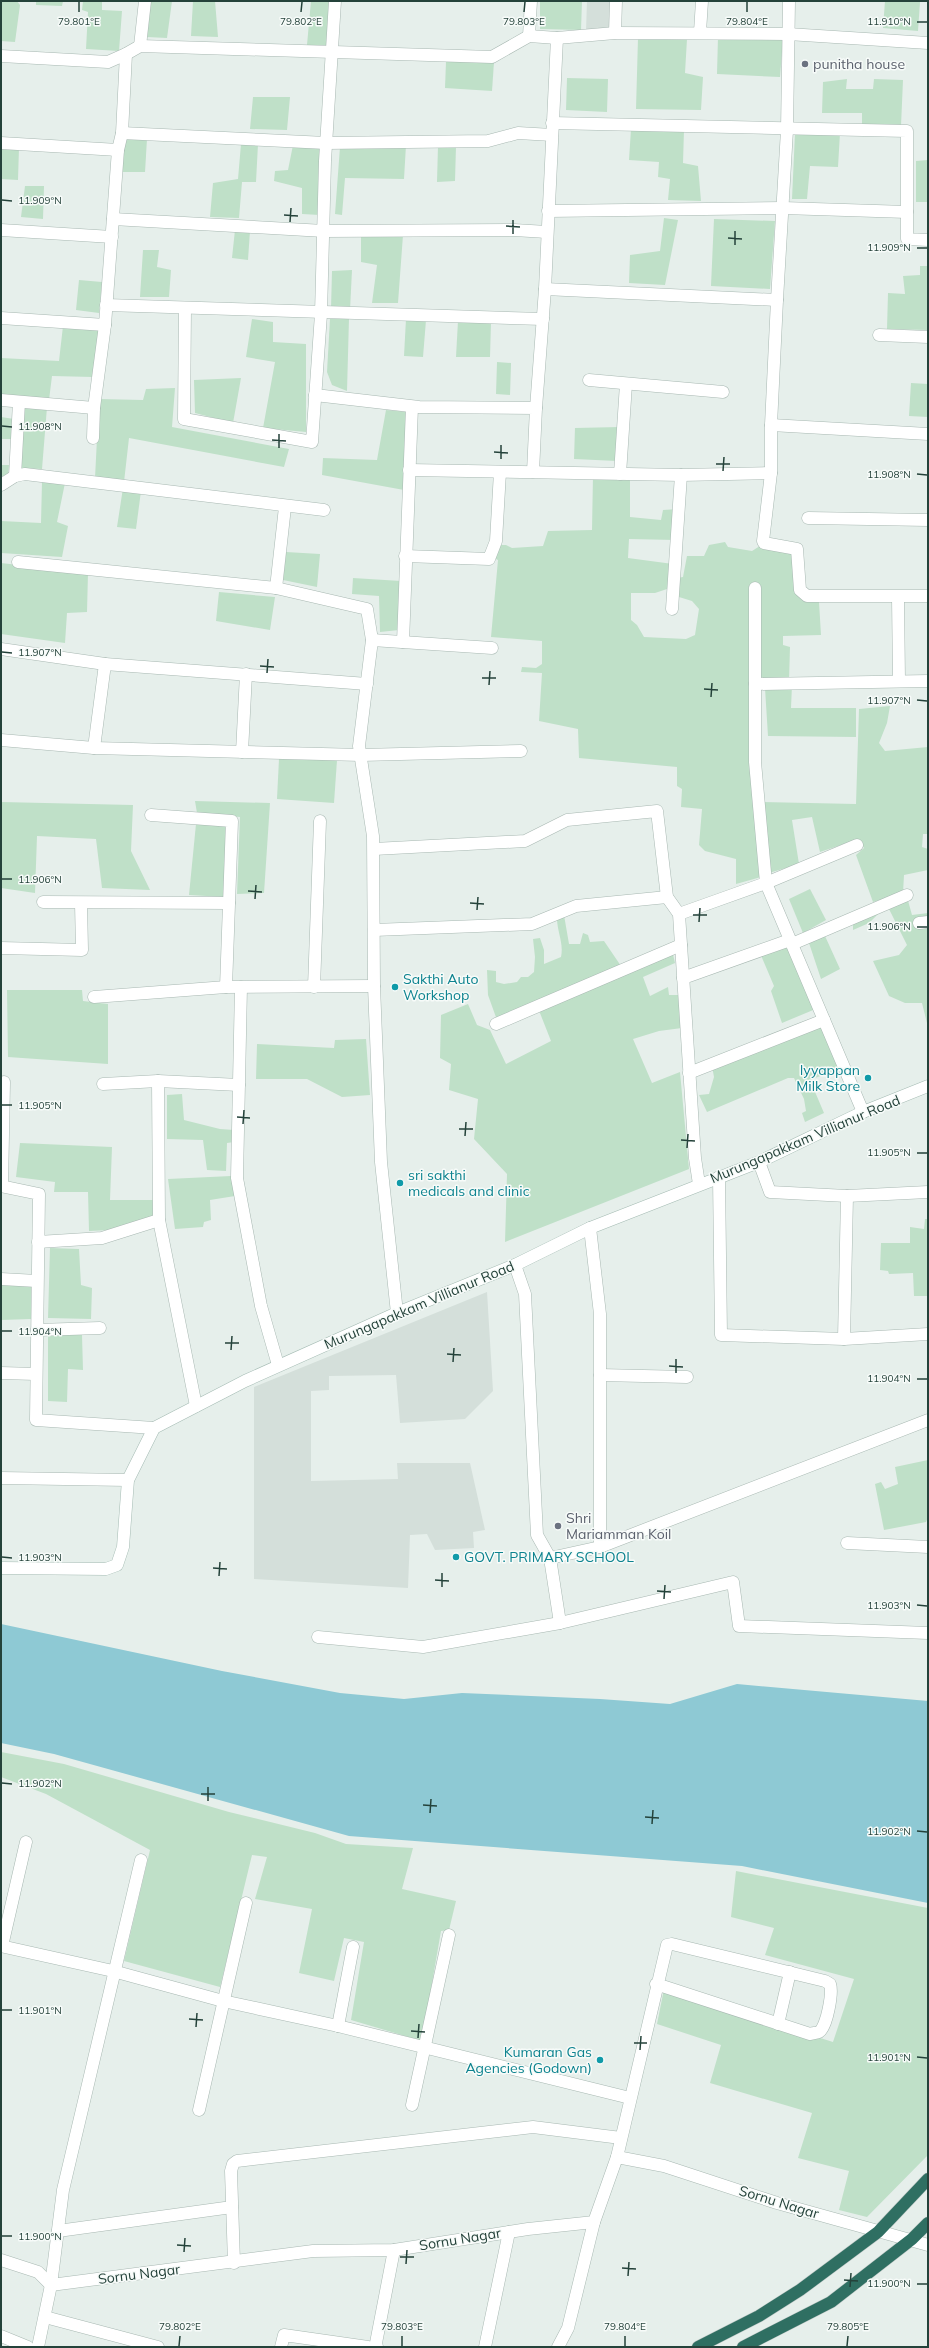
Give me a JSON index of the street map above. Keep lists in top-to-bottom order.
{
  "streets": {
    "street": ["Murungapakkam Villianur Road", "Sornu Nagar"]
  },
  "places": [
    "punitha house",
    "Sakthi Auto Workshop",
    "Iyyappan Milk Store",
    "sri sakthi medicals and clinic",
    "Shri Mariamman Koil",
    "GOVT. PRIMARY SCHOOL",
    "Kumaran Gas Agencies (Godown)"
  ],
  "coordinates": [
    "11.910°N",
    "79.802°E",
    "79.803°E",
    "79.804°E",
    "79.801°E",
    "11.909°N",
    "11.908°N",
    "11.907°N",
    "11.906°N",
    "11.905°N",
    "11.904°N",
    "11.903°N",
    "11.902°N",
    "11.901°N",
    "11.900°N",
    "79.805°E"
  ]
}
